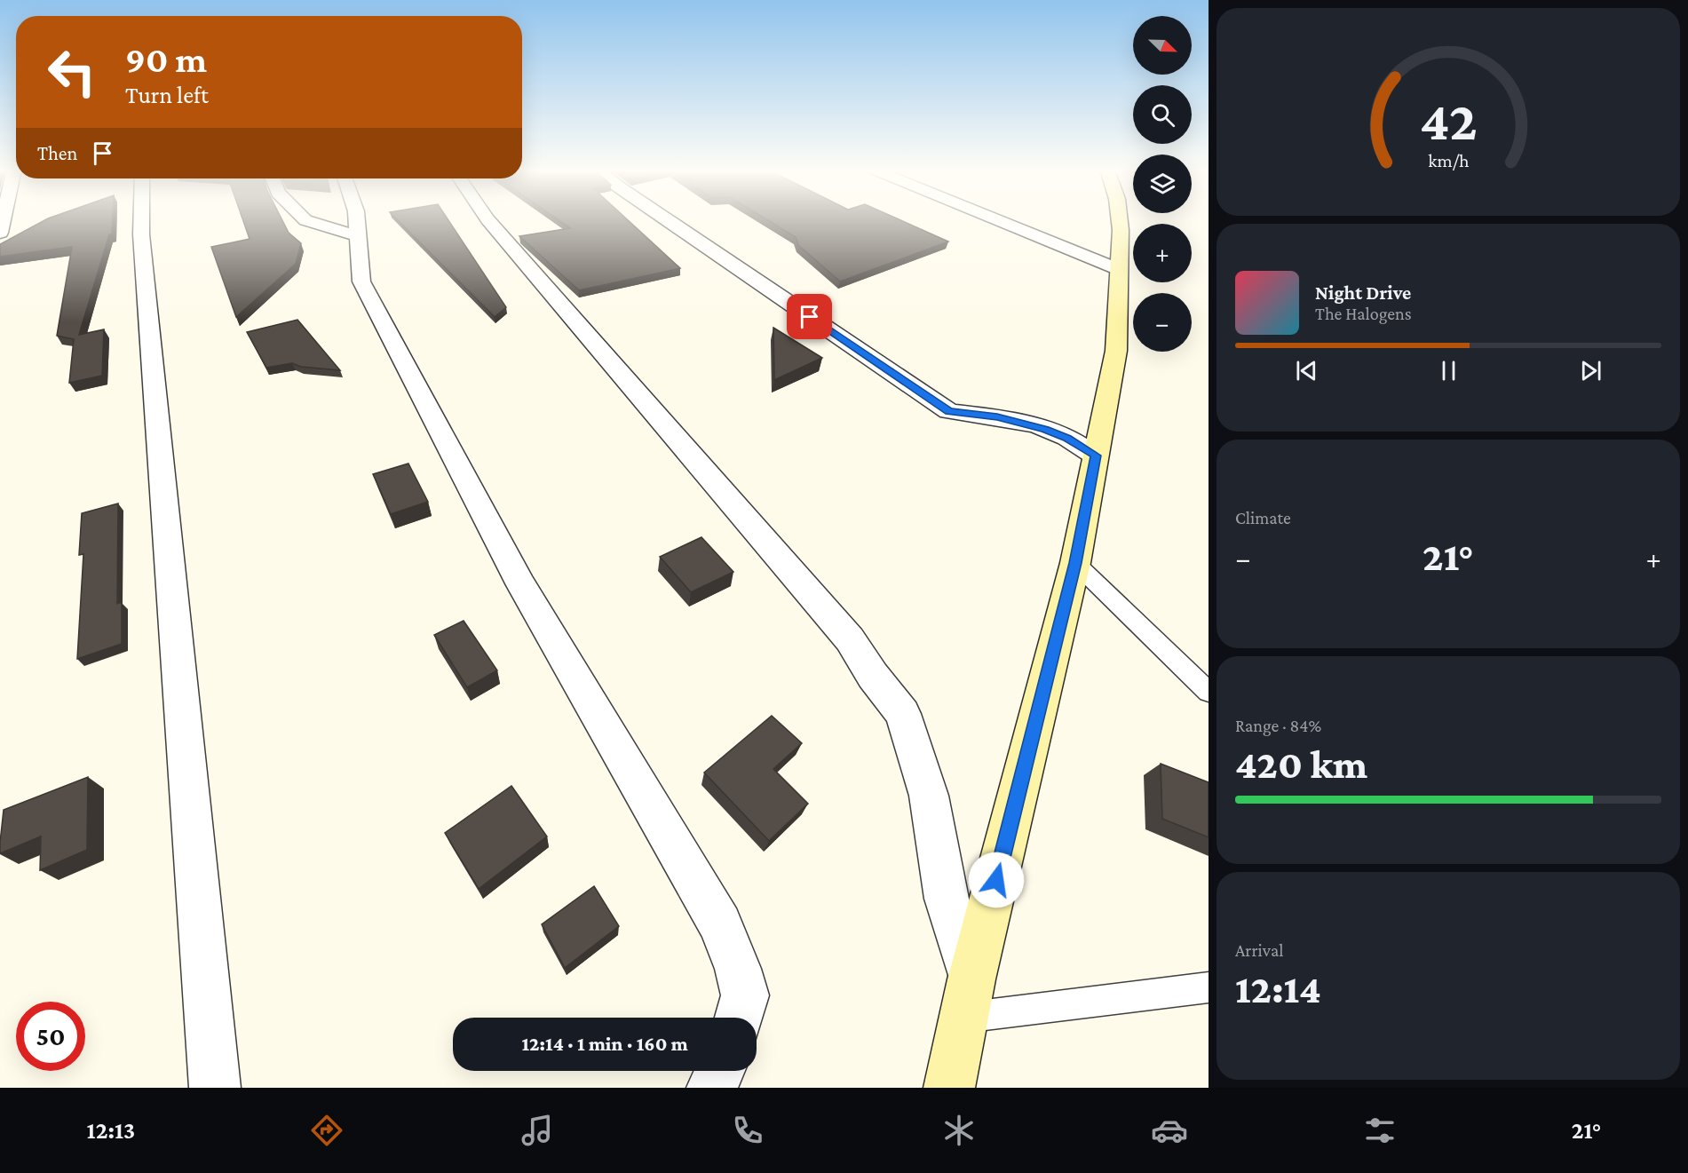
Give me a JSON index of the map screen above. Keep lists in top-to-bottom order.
{
  "north": "bottom right",
  "page": {
    "map_buttons": ["+", "−"],
    "turn": ["90 m", "Turn left"],
    "then": "Then",
    "song": ["Night Drive", "The Halogens"],
    "tile": [
      "Climate",
      ["Range · 84%", "420 km"],
      ["Arrival", "12:14"]
    ],
    "heat": ["−", "21°", "+"],
    "limit": "50",
    "trip": "12:14 · 1 min · 160 m",
    "tabs": ["12:13", "21°"],
    "gauge": ["42", "km/h"]
  }
}
